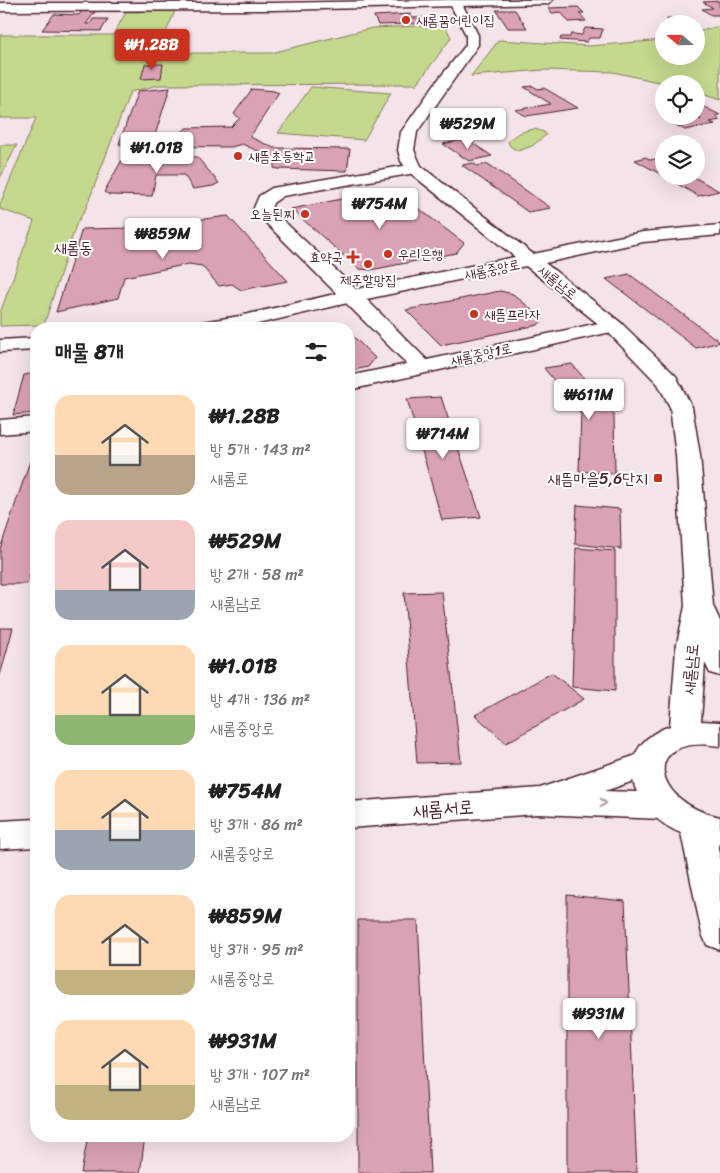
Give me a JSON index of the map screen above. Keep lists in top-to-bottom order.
{
  "streets": {
    "street": [
      "새롬중앙로",
      "새롬남로",
      "새롬중앙1로",
      "새롬서로"
    ]
  },
  "crossings": [
    ["새롬중앙로", "새롬남로"],
    ["새롬남로", "새롬중앙1로"]
  ],
  "districts": ["새롬동"],
  "places": {
    "other": [
      "새롬꿈어린이집",
      "새뜸초등학교",
      "오늘된찌",
      "우리은행",
      "제주할망집",
      "새뜸프라자"
    ],
    "health": ["효약국"],
    "transit": ["새뜸마을5,6단지"]
  },
  "north": "left",
  "page": {
    "price": [
      "₩1.28B",
      "₩529M",
      "₩1.01B",
      "₩754M",
      "₩859M",
      "₩611M",
      "₩714M",
      "₩931M"
    ],
    "heading": "매물 8개",
    "list": [
      {
        "name": "₩1.28B",
        "note": "방 5개 · 143 m² · 새롬로"
      },
      {
        "name": "₩529M",
        "note": "방 2개 · 58 m² · 새롬남로"
      },
      {
        "name": "₩1.01B",
        "note": "방 4개 · 136 m² · 새롬중앙로"
      },
      {
        "name": "₩754M",
        "note": "방 3개 · 86 m² · 새롬중앙로"
      },
      {
        "name": "₩859M",
        "note": "방 3개 · 95 m² · 새롬중앙로"
      },
      {
        "name": "₩931M",
        "note": "방 3개 · 107 m² · 새롬남로"
      }
    ]
  }
}
